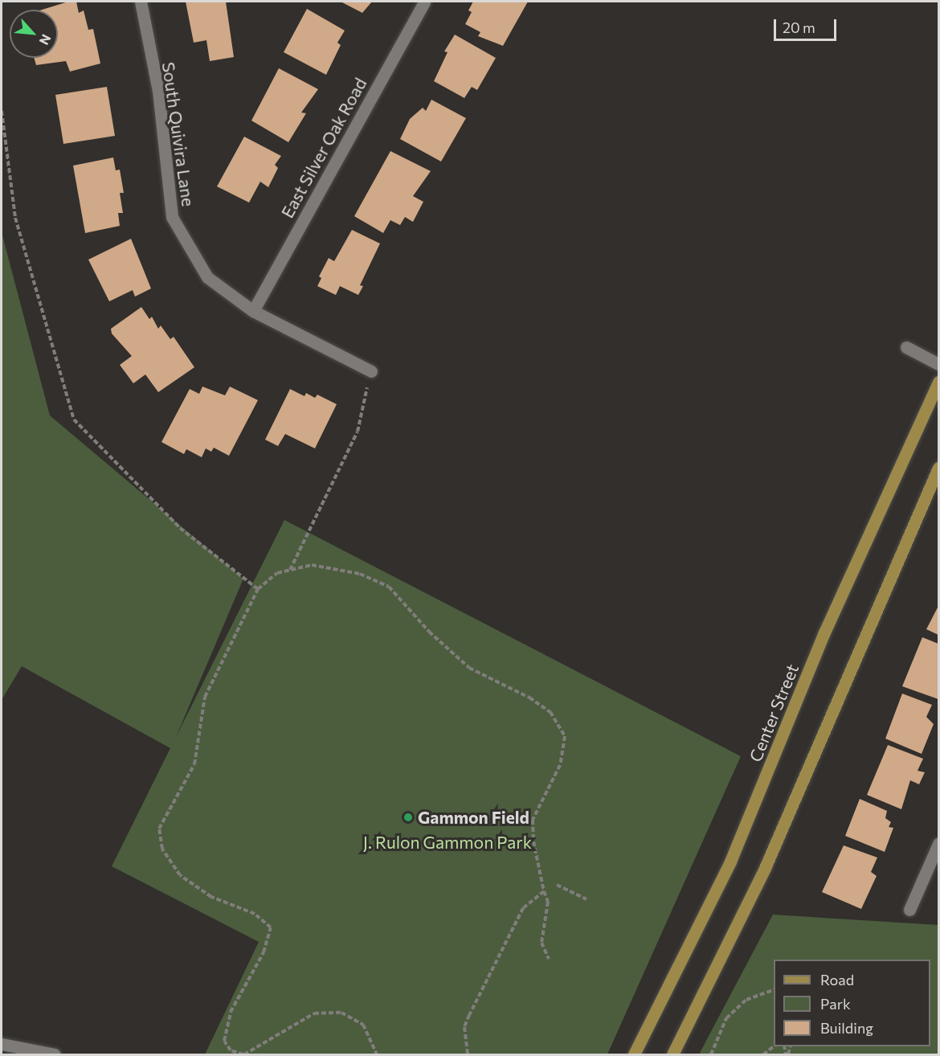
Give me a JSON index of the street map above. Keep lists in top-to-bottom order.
{
  "streets": {
    "main road": ["Center Street"],
    "street": ["South Quivira Lane", "East Silver Oak Road"]
  },
  "crossings": [
    ["South Quivira Lane", "East Silver Oak Road"]
  ],
  "parks": ["J. Rulon Gammon Park"],
  "places": ["Gammon Field"],
  "legend": ["Road", "Park", "Building"],
  "scale_bar": "20 m",
  "north": "bottom right"
}
